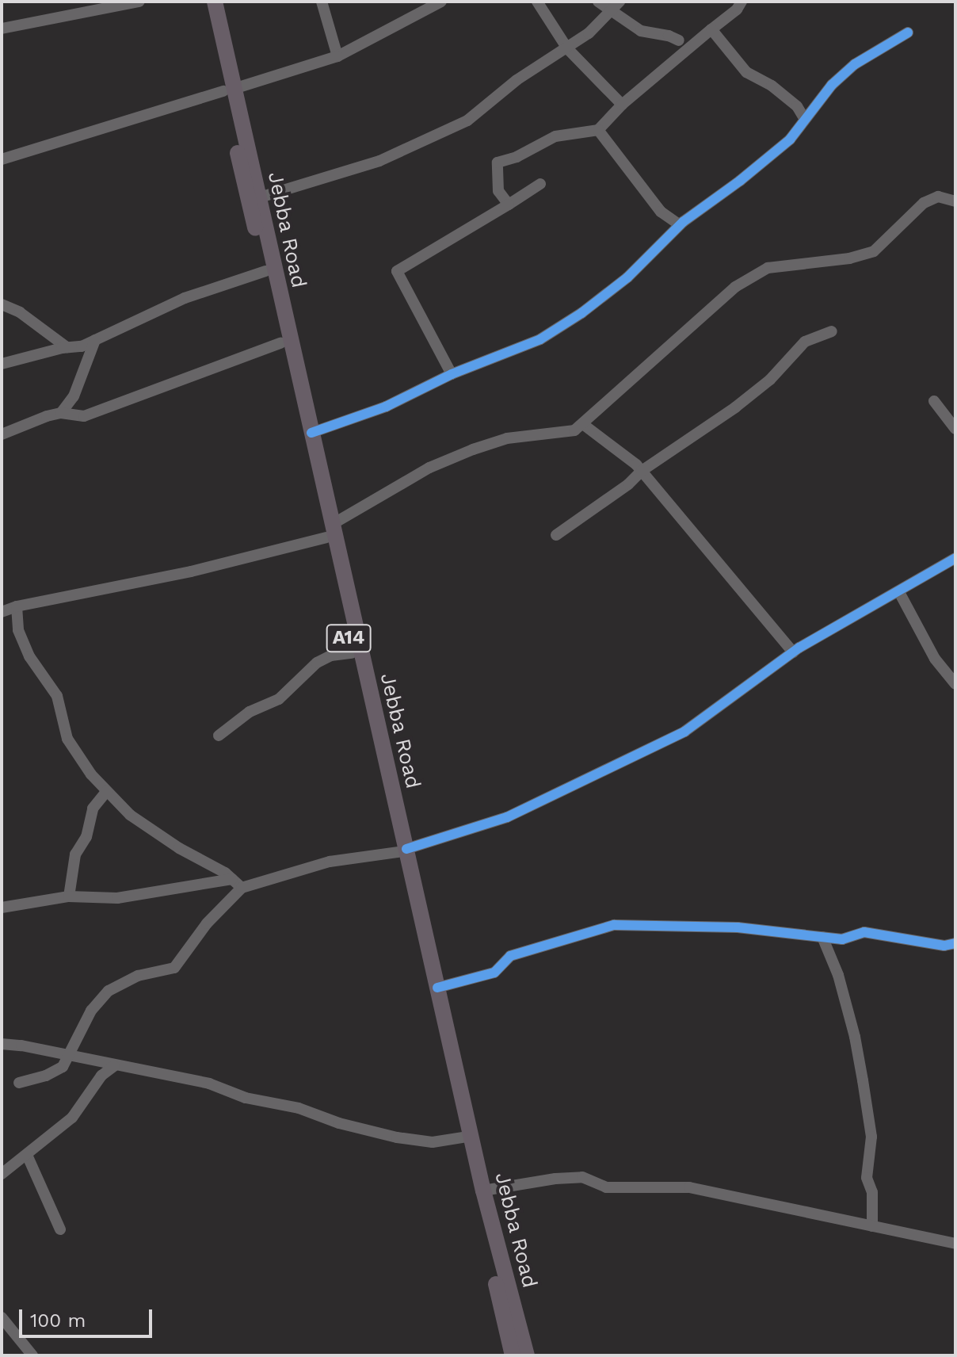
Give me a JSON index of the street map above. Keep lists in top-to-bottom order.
{
  "streets": {
    "highway": ["Jebba Road", "A14"]
  },
  "scale_bar": "100 m"
}
